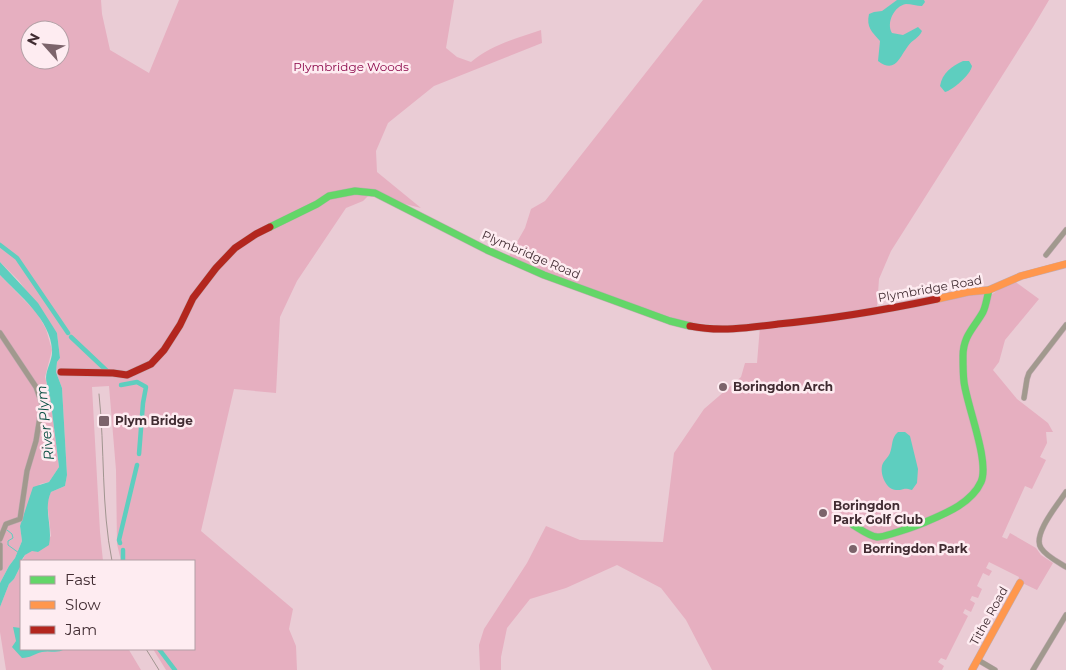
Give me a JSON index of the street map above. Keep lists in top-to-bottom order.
{
  "streets": {
    "street": ["Plymbridge Road", "Tithe Road"]
  },
  "water": ["River Plym"],
  "parks": ["Plymbridge Woods"],
  "places": {
    "other": ["Boringdon Arch", "Boringdon Park Golf Club", "Borringdon Park"],
    "transit": ["Plym Bridge"]
  },
  "legend": ["Fast", "Slow", "Jam"],
  "north": "top left"
}
